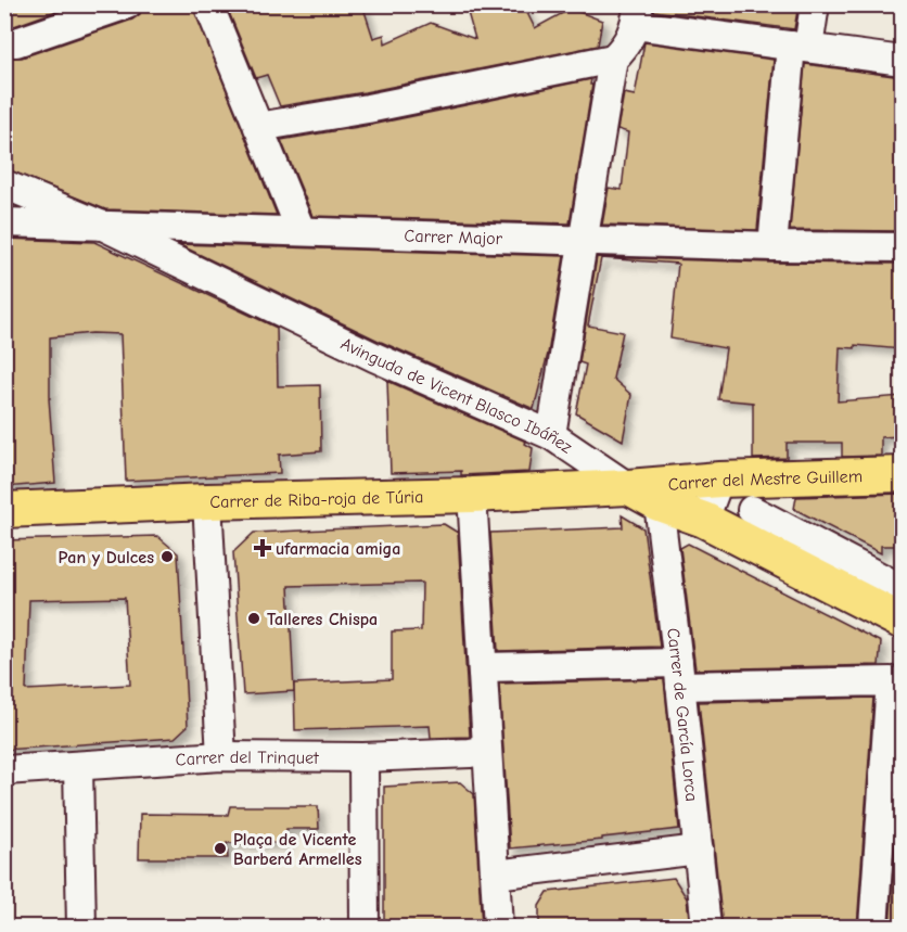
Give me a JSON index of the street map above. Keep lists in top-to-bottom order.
{
  "streets": {
    "main road": ["Avinguda de Vicent Blasco Ibáñez", "Carrer del Mestre Guillem", "Carrer de Riba-roja de Túria"],
    "street": ["Carrer Major", "Carrer de García Lorca", "Carrer del Trinquet"]
  },
  "crossings": [
    ["Carrer Major", "Avinguda de Vicent Blasco Ibáñez"],
    ["Avinguda de Vicent Blasco Ibáñez", "Carrer del Mestre Guillem"],
    ["Avinguda de Vicent Blasco Ibáñez", "Carrer de Riba-roja de Túria"],
    ["Avinguda de Vicent Blasco Ibáñez", "Carrer de García Lorca"],
    ["Carrer del Mestre Guillem", "Carrer de Riba-roja de Túria"]
  ],
  "places": {
    "health": ["ufarmacia amiga"],
    "other": ["Pan y Dulces", "Talleres Chispa", "Plaça de Vicente Barberá Armelles"]
  }
}
